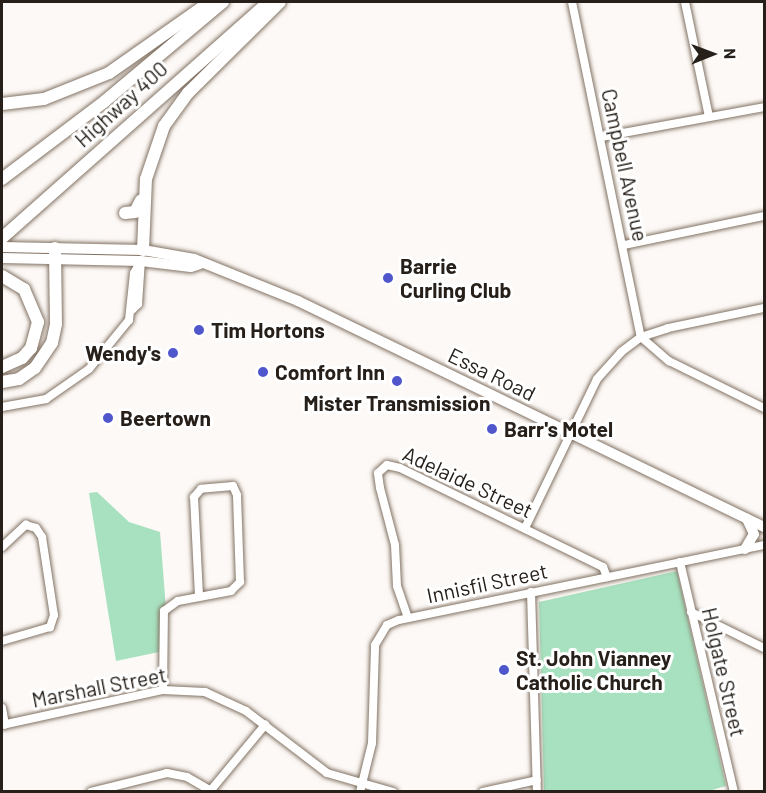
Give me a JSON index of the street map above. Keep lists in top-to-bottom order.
{
  "streets": {
    "highway": ["Highway 400"],
    "main road": ["Essa Road"],
    "street": [
      "Campbell Avenue",
      "Adelaide Street",
      "Innisfil Street",
      "Holgate Street",
      "Marshall Street"
    ]
  },
  "crossings": [
    ["Adelaide Street", "Innisfil Street"],
    ["Innisfil Street", "Holgate Street"],
    ["Innisfil Street", "Marshall Street"]
  ],
  "places": [
    "Barrie Curling Club",
    "Tim Hortons",
    "Wendy's",
    "Comfort Inn",
    "Mister Transmission",
    "Beertown",
    "Barr's Motel",
    "St. John Vianney Catholic Church"
  ],
  "north": "right"
}
